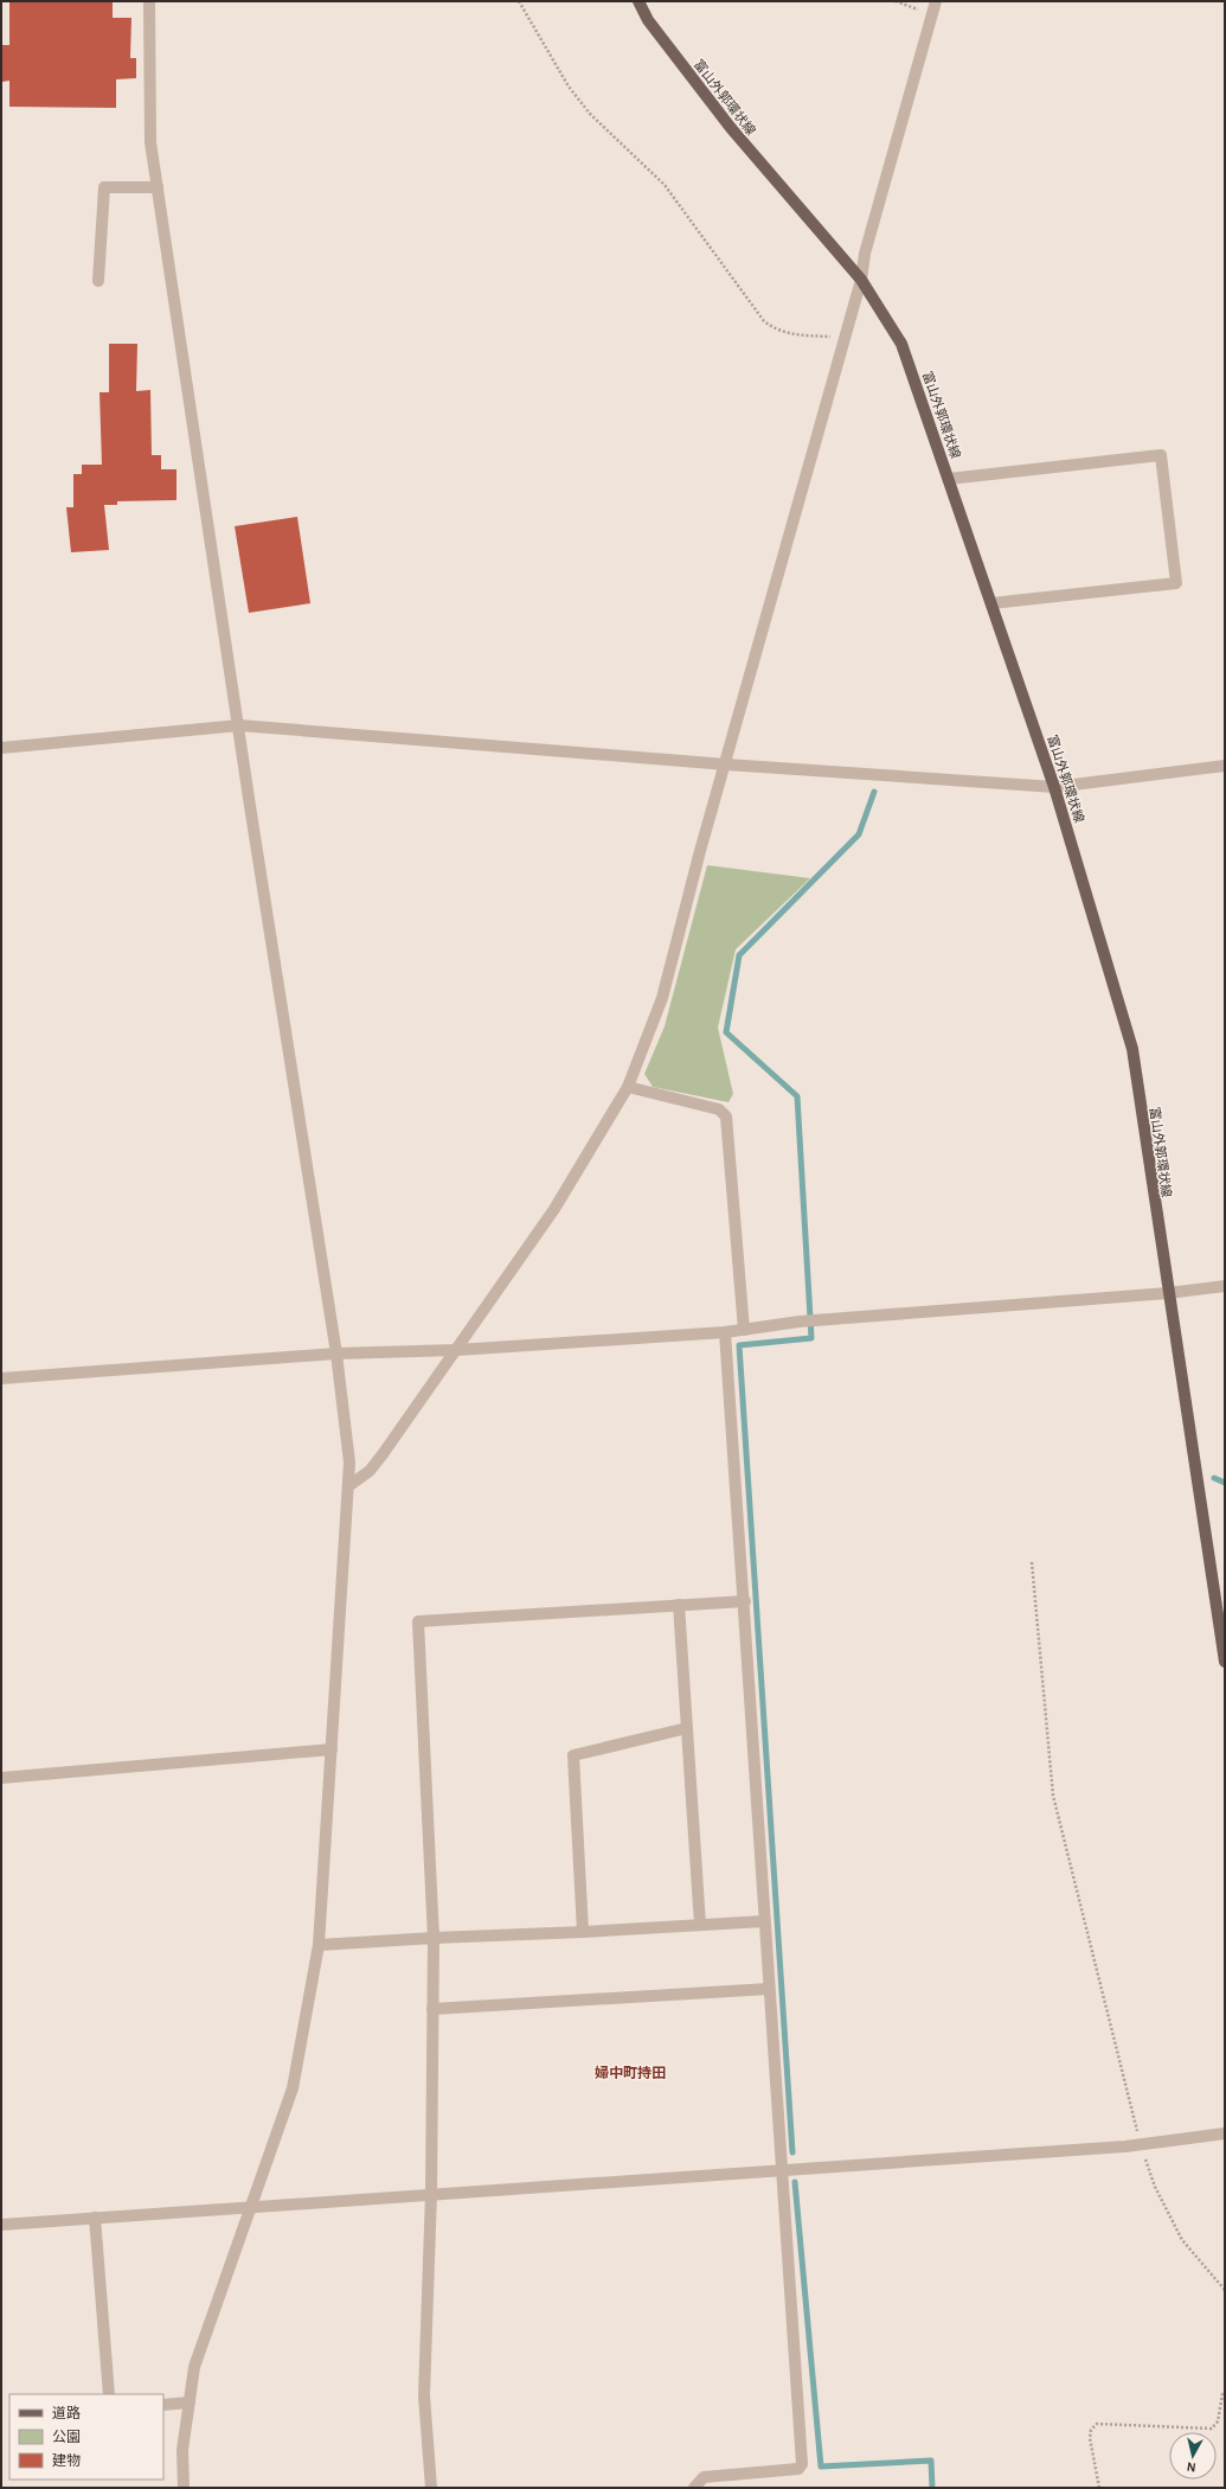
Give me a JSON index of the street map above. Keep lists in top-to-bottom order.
{
  "streets": {
    "main road": ["富山外郭環状線"]
  },
  "districts": ["婦中町持田"],
  "legend": ["道路", "公園", "建物"],
  "north": "bottom"
}
